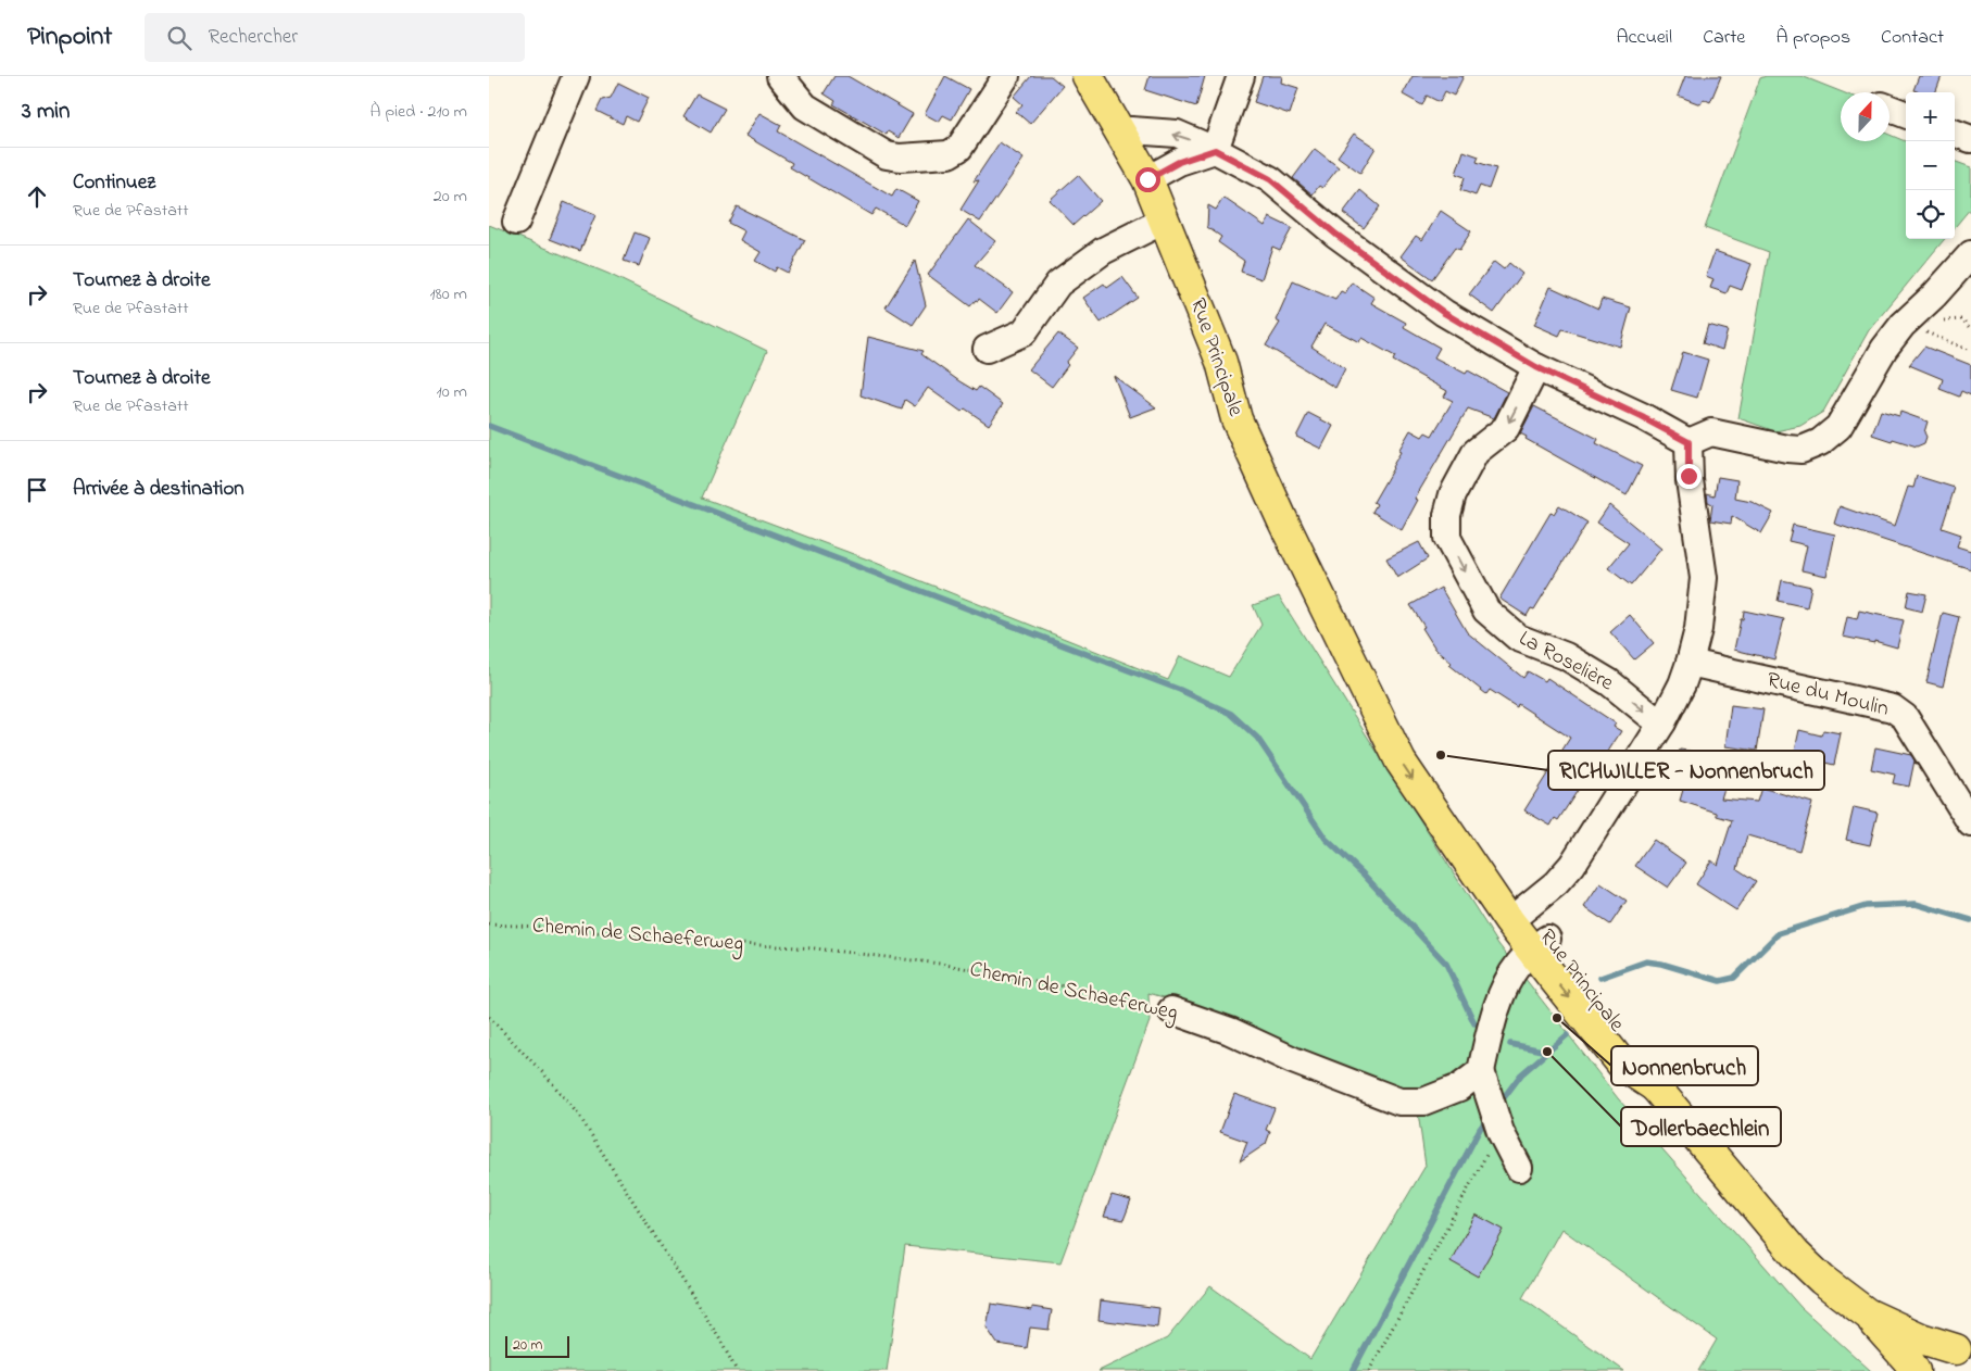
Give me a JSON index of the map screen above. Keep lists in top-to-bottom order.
{
  "streets": {
    "main road": ["Rue Principale"],
    "street": ["La Roselière", "Rue du Moulin", "Chemin de Schaeferweg"]
  },
  "places": ["RICHWILLER - Nonnenbruch", "Nonnenbruch", "Dollerbaechlein"],
  "scale_bar": "20 m",
  "north": "top",
  "page": {
    "header": "Pinpoint",
    "search": "Rechercher",
    "nav": [
      "Accueil",
      "Carte",
      "À propos",
      "Contact"
    ],
    "heading": ["3 min", "À pied · 210 m"],
    "map_buttons": ["+", "−"],
    "list": [
      ["Continuez", "Rue de Pfastatt", "20 m"],
      ["Tournez à droite", "Rue de Pfastatt", "180 m"],
      ["Tournez à droite", "Rue de Pfastatt", "10 m"],
      "Arrivée à destination"
    ],
    "scale": "20 m"
  }
}
